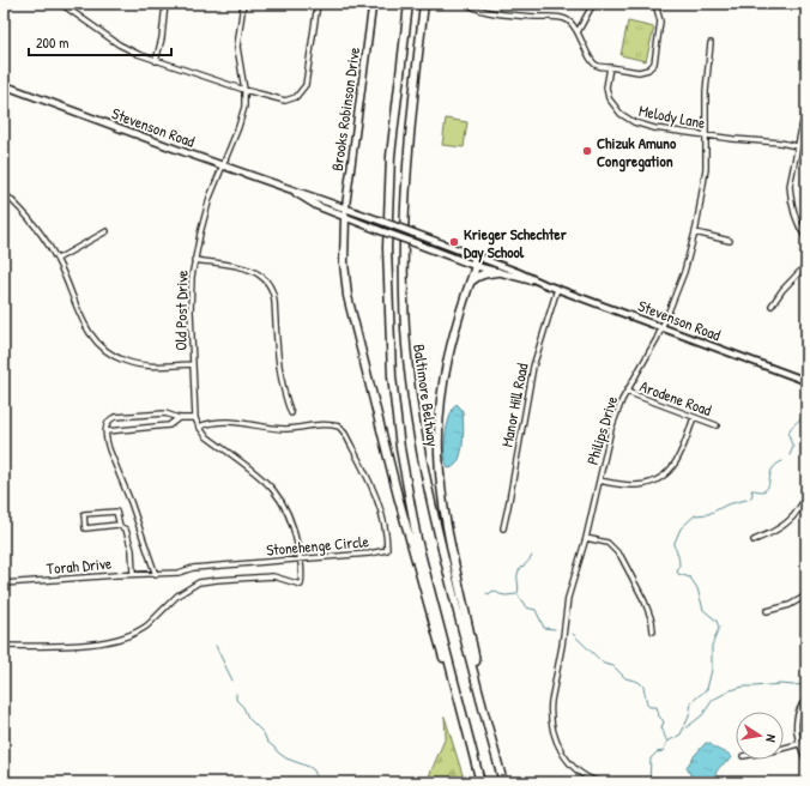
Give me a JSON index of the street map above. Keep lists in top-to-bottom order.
{
  "streets": {
    "highway": ["Baltimore Beltway"],
    "main road": ["Brooks Robinson Drive", "Stevenson Road"],
    "street": [
      "Melody Lane",
      "Old Post Drive",
      "Arodene Road",
      "Manor Hill Road",
      "Philips Drive",
      "Stonehenge Circle",
      "Torah Drive"
    ]
  },
  "crossings": [
    ["Brooks Robinson Drive", "Stevenson Road"],
    ["Melody Lane", "Philips Drive"],
    ["Stevenson Road", "Old Post Drive"],
    ["Stevenson Road", "Manor Hill Road"],
    ["Stevenson Road", "Philips Drive"],
    ["Old Post Drive", "Stonehenge Circle"],
    ["Arodene Road", "Philips Drive"],
    ["Stonehenge Circle", "Torah Drive"]
  ],
  "places": ["Chizuk Amuno Congregation", "Krieger Schechter Day School"],
  "scale_bar": "200 m",
  "north": "right"
}
